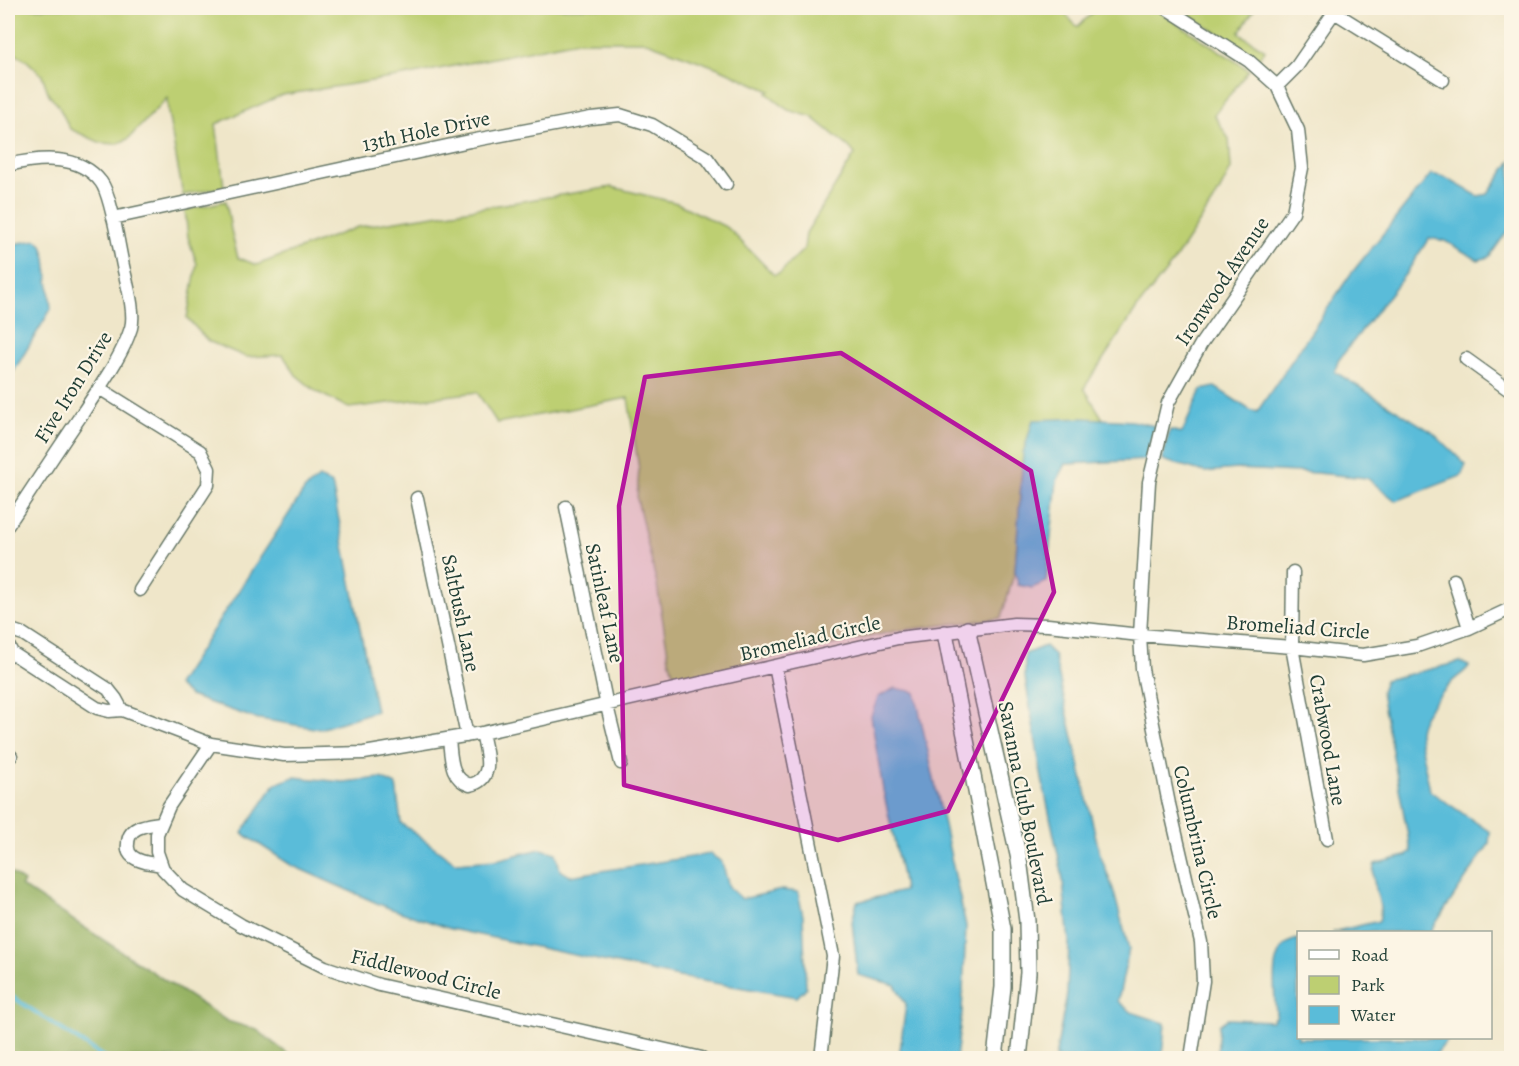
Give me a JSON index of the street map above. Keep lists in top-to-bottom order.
{
  "streets": {
    "street": [
      "13th Hole Drive",
      "Ironwood Avenue",
      "Five Iron Drive",
      "Satinleaf Lane",
      "Saltbush Lane",
      "Bromeliad Circle",
      "Crabwood Lane",
      "Savanna Club Boulevard",
      "Columbrina Circle",
      "Fiddlewood Circle"
    ]
  },
  "crossings": [
    ["13th Hole Drive", "Five Iron Drive"],
    ["Ironwood Avenue", "Bromeliad Circle"],
    ["Ironwood Avenue", "Columbrina Circle"],
    ["Satinleaf Lane", "Bromeliad Circle"],
    ["Saltbush Lane", "Bromeliad Circle"],
    ["Bromeliad Circle", "Crabwood Lane"],
    ["Bromeliad Circle", "Savanna Club Boulevard"],
    ["Bromeliad Circle", "Columbrina Circle"]
  ],
  "legend": ["Road", "Park", "Water"]
}
